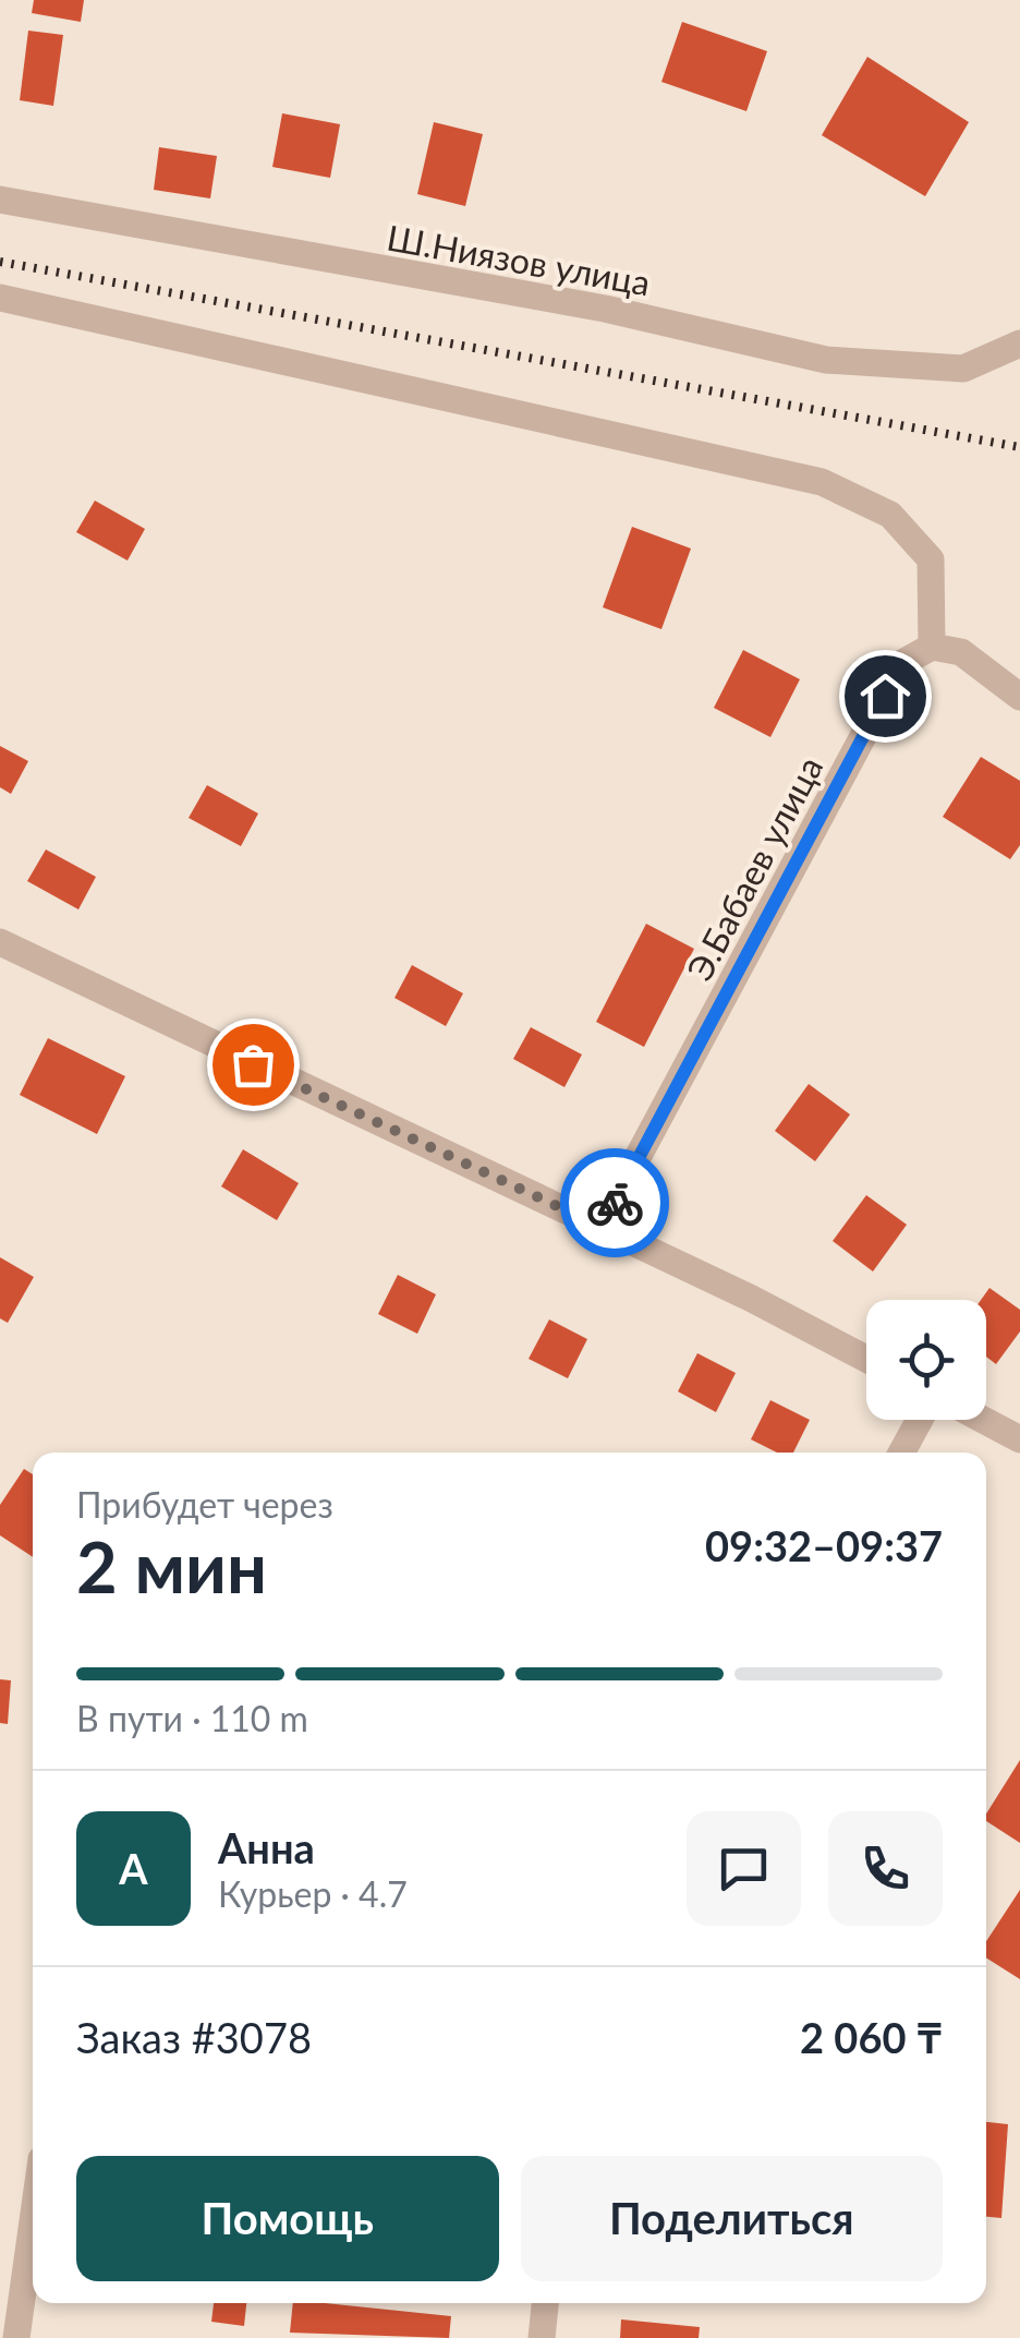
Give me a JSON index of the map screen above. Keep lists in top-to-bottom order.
{
  "streets": {
    "street": ["Ш.Ниязов улица", "Э.Бабаев улица"]
  },
  "page": {
    "heading": ["2 мин", "Прибудет через", "09:32–09:37"],
    "panel": [
      "Анна",
      "Курьер · 4.7",
      "Заказ #3078",
      "2 060 ₸"
    ],
    "bar": "В пути · 110 m",
    "round": "А",
    "buttons": ["Помощь", "Поделиться"]
  }
}
